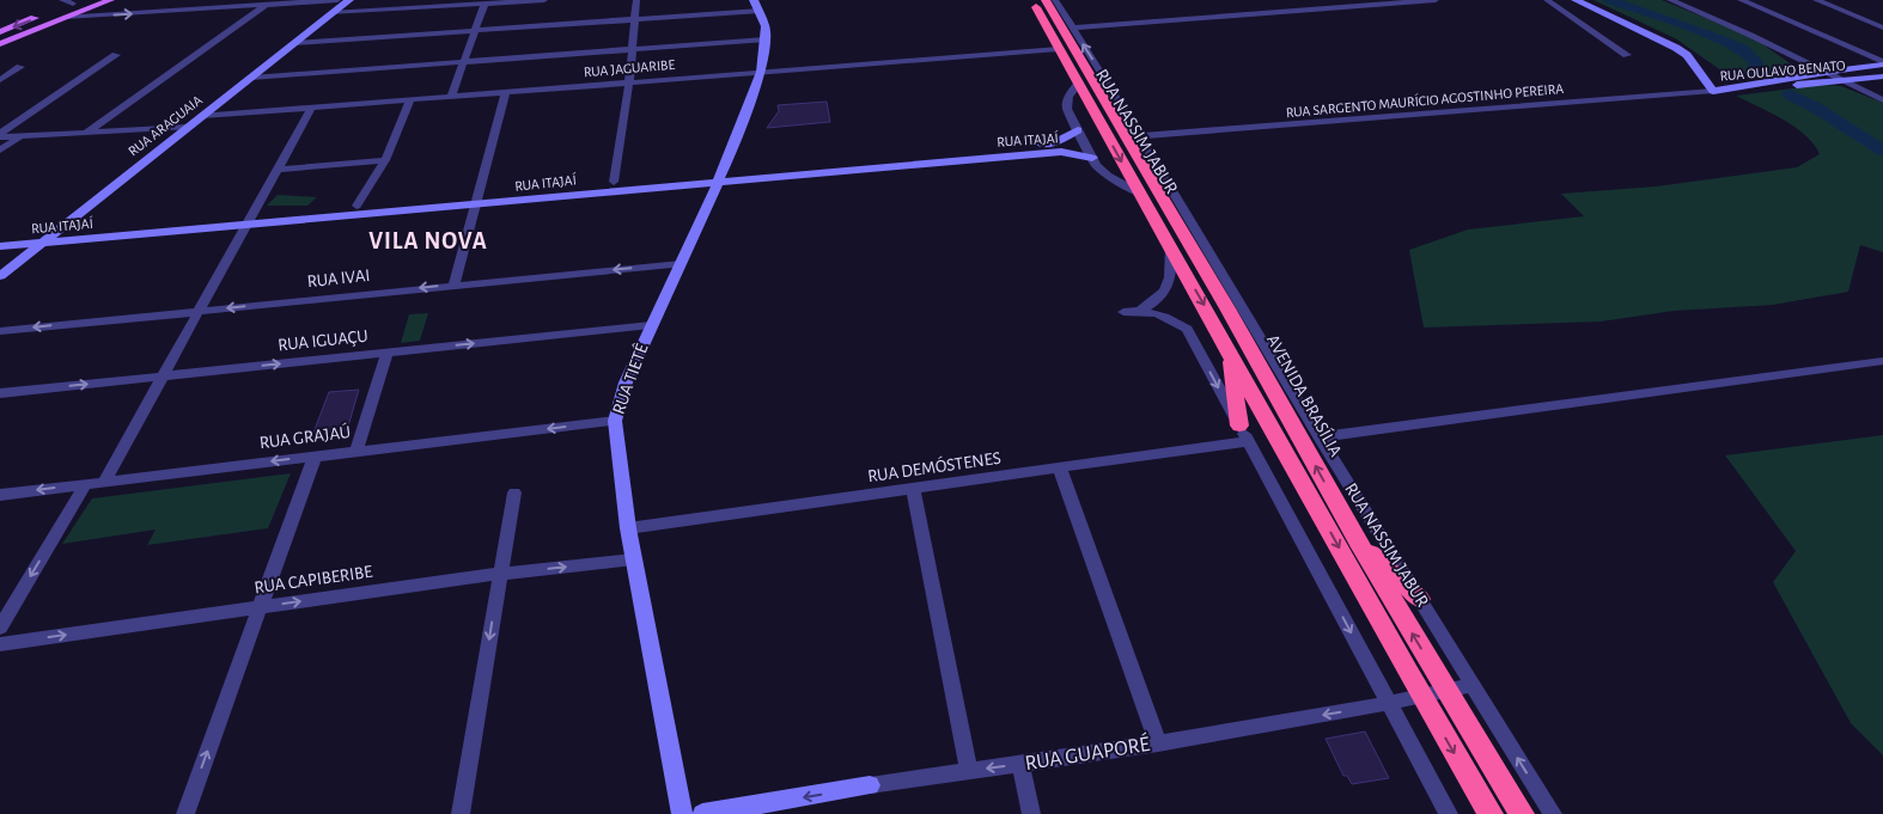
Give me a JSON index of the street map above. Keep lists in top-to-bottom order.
{
  "streets": {
    "highway": ["AVENIDA BRASÍLIA"],
    "street": [
      "RUA JAGUARIBE",
      "RUA OULAVO BENATO",
      "RUA SARGENTO MAURÍCIO AGOSTINHO PEREIRA",
      "RUA ARAGUAIA",
      "RUA NASSIM JABUR",
      "RUA ITAJAÍ",
      "RUA IVAI",
      "RUA IGUAÇU",
      "RUA TIETÊ",
      "RUA GRAJAÚ",
      "RUA DEMÓSTENES",
      "RUA CAPIBERIBE",
      "RUA GUAPORÉ"
    ]
  },
  "crossings": [
    ["RUA JAGUARIBE", "RUA ARAGUAIA"],
    ["RUA JAGUARIBE", "RUA TIETÊ"],
    ["RUA OULAVO BENATO", "RUA SARGENTO MAURÍCIO AGOSTINHO PEREIRA"],
    ["RUA SARGENTO MAURÍCIO AGOSTINHO PEREIRA", "RUA NASSIM JABUR"],
    ["RUA ARAGUAIA", "RUA ITAJAÍ"],
    ["RUA NASSIM JABUR", "RUA GUAPORÉ"],
    ["RUA ITAJAÍ", "RUA TIETÊ"],
    ["RUA IVAI", "RUA TIETÊ"],
    ["RUA IGUAÇU", "RUA TIETÊ"],
    ["RUA TIETÊ", "RUA GRAJAÚ"],
    ["RUA TIETÊ", "RUA DEMÓSTENES"],
    ["RUA TIETÊ", "RUA CAPIBERIBE"],
    ["AVENIDA BRASÍLIA", "RUA GUAPORÉ"]
  ],
  "one_way": [
    "RUA IVAI",
    "RUA IGUAÇU",
    "RUA GRAJAÚ",
    "RUA CAPIBERIBE",
    "RUA GUAPORÉ"
  ],
  "districts": ["VILA NOVA"]
}
